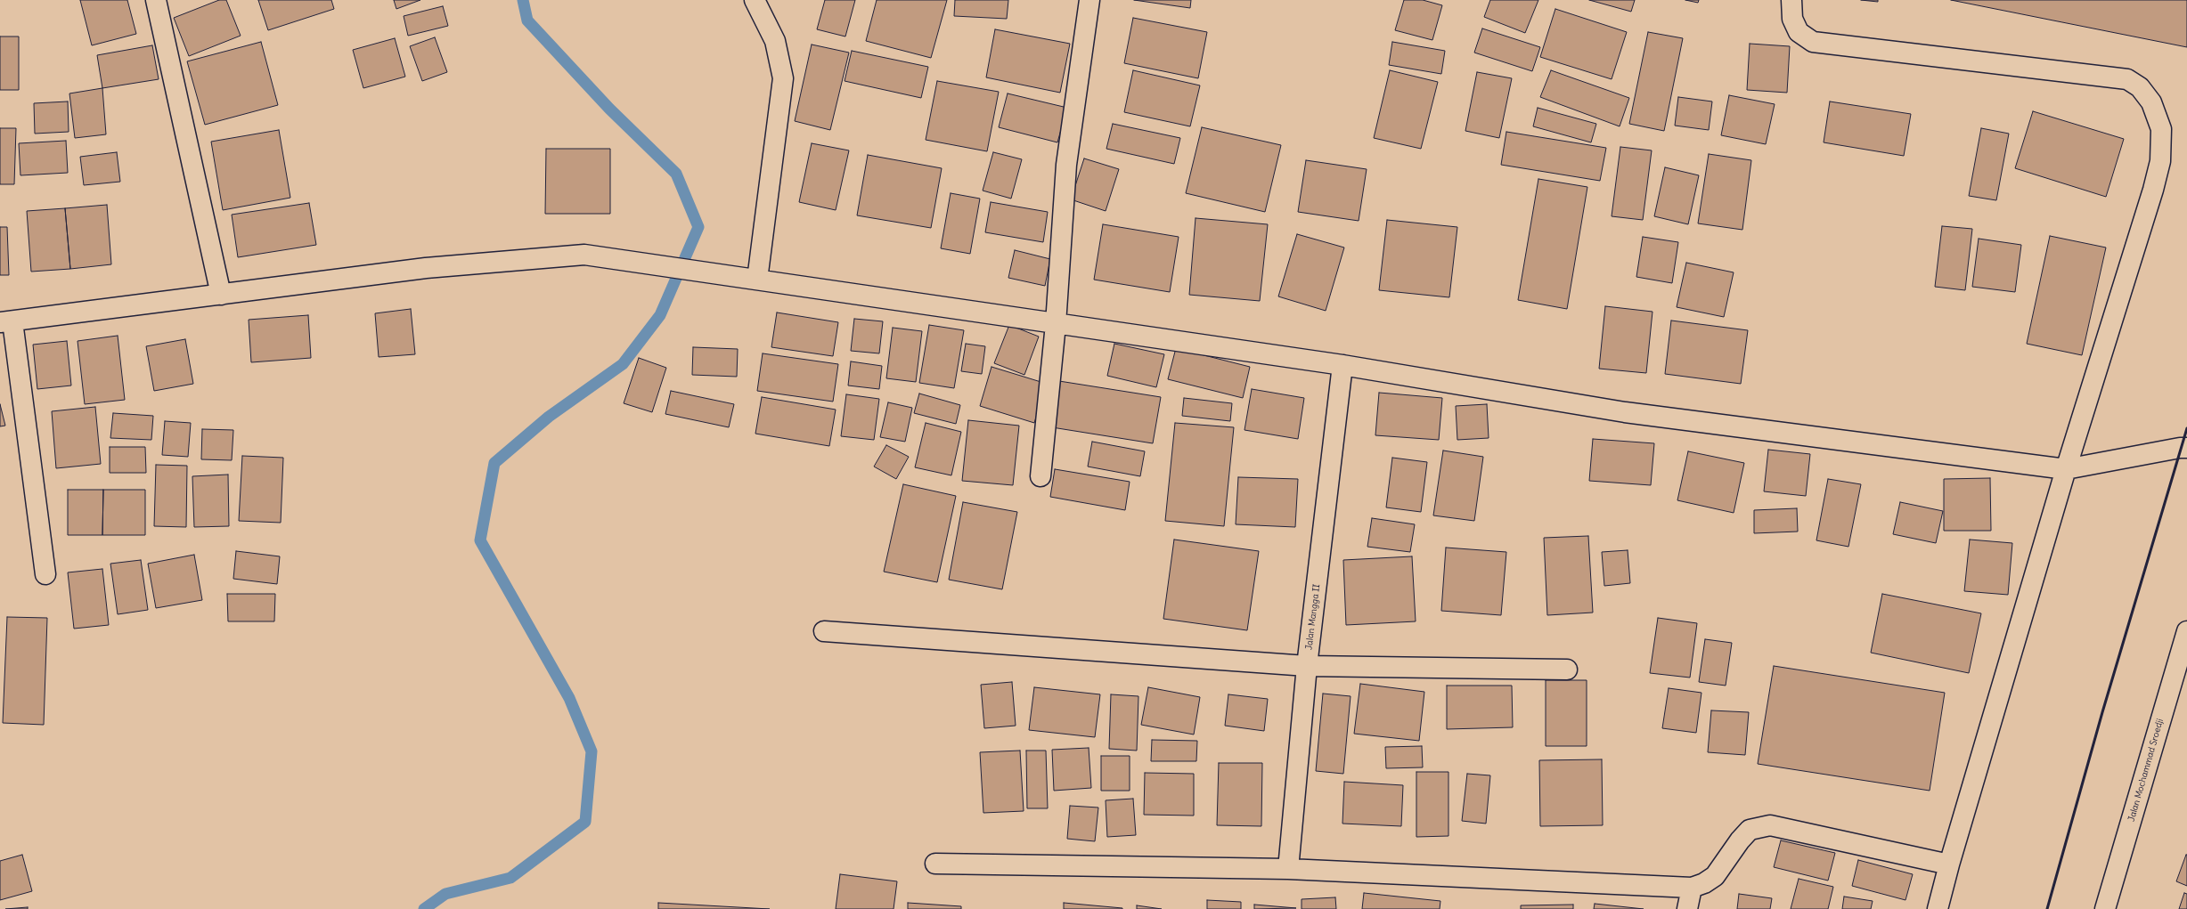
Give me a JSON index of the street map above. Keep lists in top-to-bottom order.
{
  "streets": {
    "street": ["Jalan Mangga II", "Jalan Mochammad Sroedji"]
  }
}
